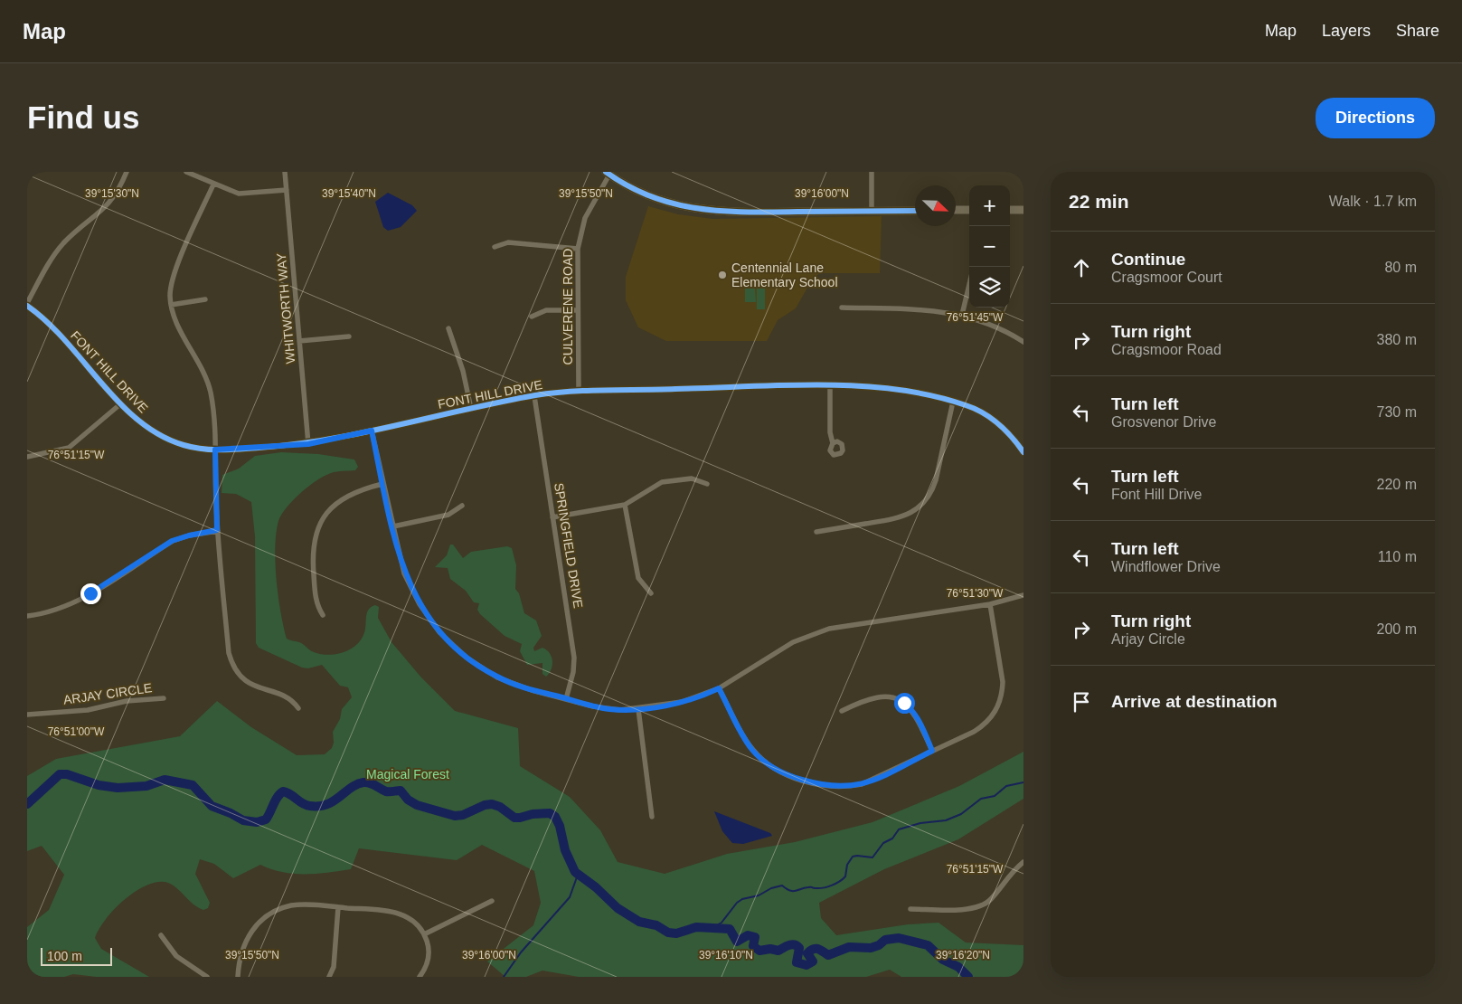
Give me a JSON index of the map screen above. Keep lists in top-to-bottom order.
{
  "streets": {
    "street": [
      "CULVERENE ROAD",
      "WHITWORTH WAY",
      "FONT HILL DRIVE",
      "SPRINGFIELD DRIVE",
      "ARJAY CIRCLE"
    ]
  },
  "crossings": [
    ["CULVERENE ROAD", "FONT HILL DRIVE"],
    ["WHITWORTH WAY", "FONT HILL DRIVE"],
    ["FONT HILL DRIVE", "SPRINGFIELD DRIVE"]
  ],
  "parks": ["Magical Forest"],
  "places": ["Centennial Lane Elementary School"],
  "scale_bar": "100 m",
  "north": "bottom right",
  "page": {
    "header": "Map",
    "nav": ["Map", "Layers", "Share"],
    "buttons": "Directions",
    "title": "Find us",
    "heading": ["22 min", "Walk · 1.7 km"],
    "map_buttons": ["+", "−"],
    "list": [
      ["Continue", "Cragsmoor Court", "80 m"],
      ["Turn right", "Cragsmoor Road", "380 m"],
      ["Turn left", "Grosvenor Drive", "730 m"],
      ["Turn left", "Font Hill Drive", "220 m"],
      ["Turn left", "Windflower Drive", "110 m"],
      ["Turn right", "Arjay Circle", "200 m"],
      "Arrive at destination"
    ],
    "scale": "100 m"
  },
  "coordinates": [
    "39°15'30\"N",
    "39°15'40\"N",
    "39°15'50\"N",
    "39°16'00\"N",
    "76°51'45\"W",
    "76°51'15\"W",
    "76°51'30\"W",
    "76°51'00\"W",
    "39°16'10\"N",
    "39°16'20\"N"
  ]
}
